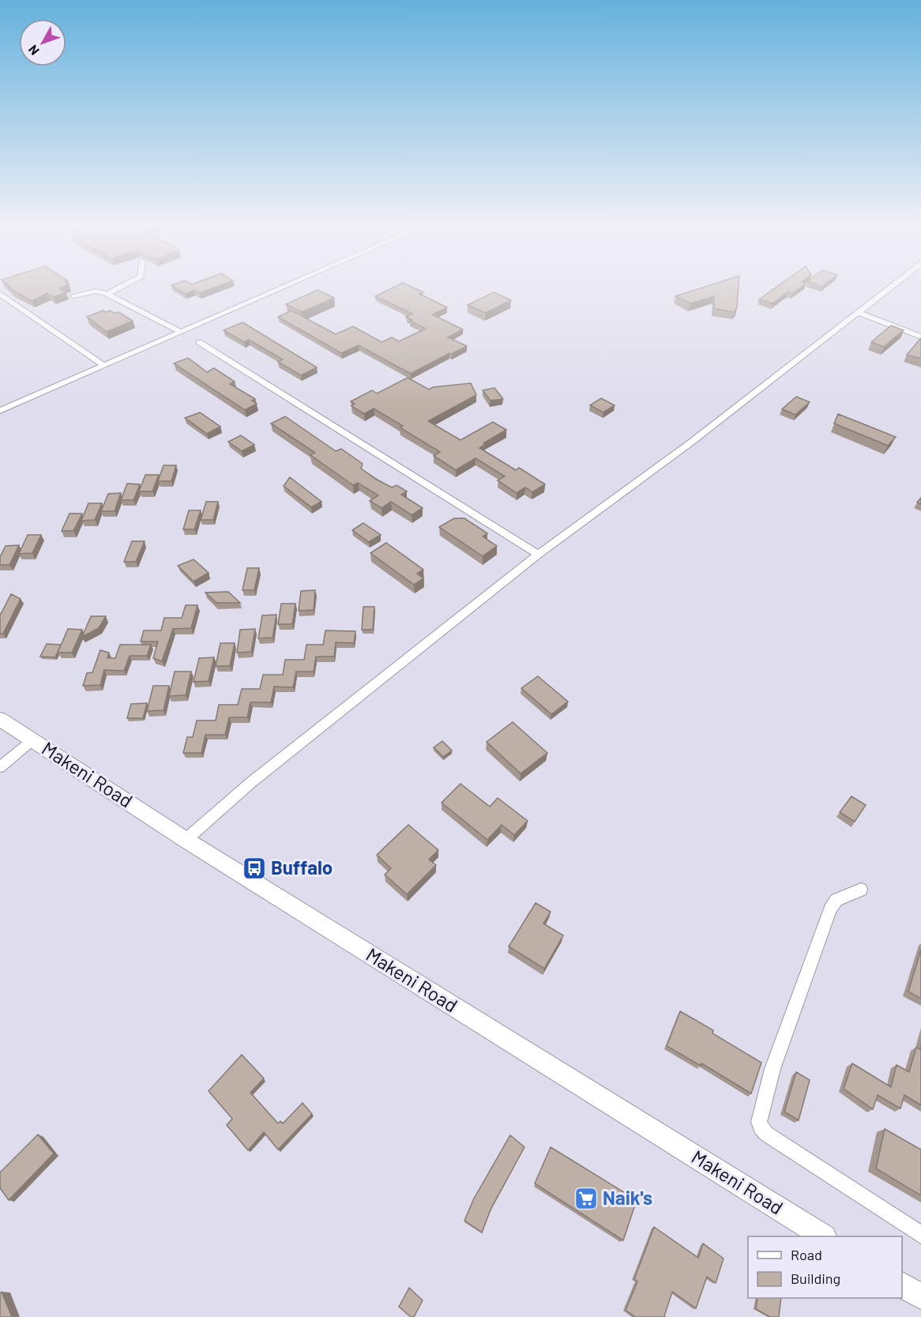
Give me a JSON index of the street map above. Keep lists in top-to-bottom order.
{
  "streets": {
    "main road": ["Makeni Road"]
  },
  "places": {
    "bus stop": ["Buffalo"],
    "supermarket": ["Naik's"]
  },
  "legend": ["Road", "Building"],
  "north": "bottom left"
}
